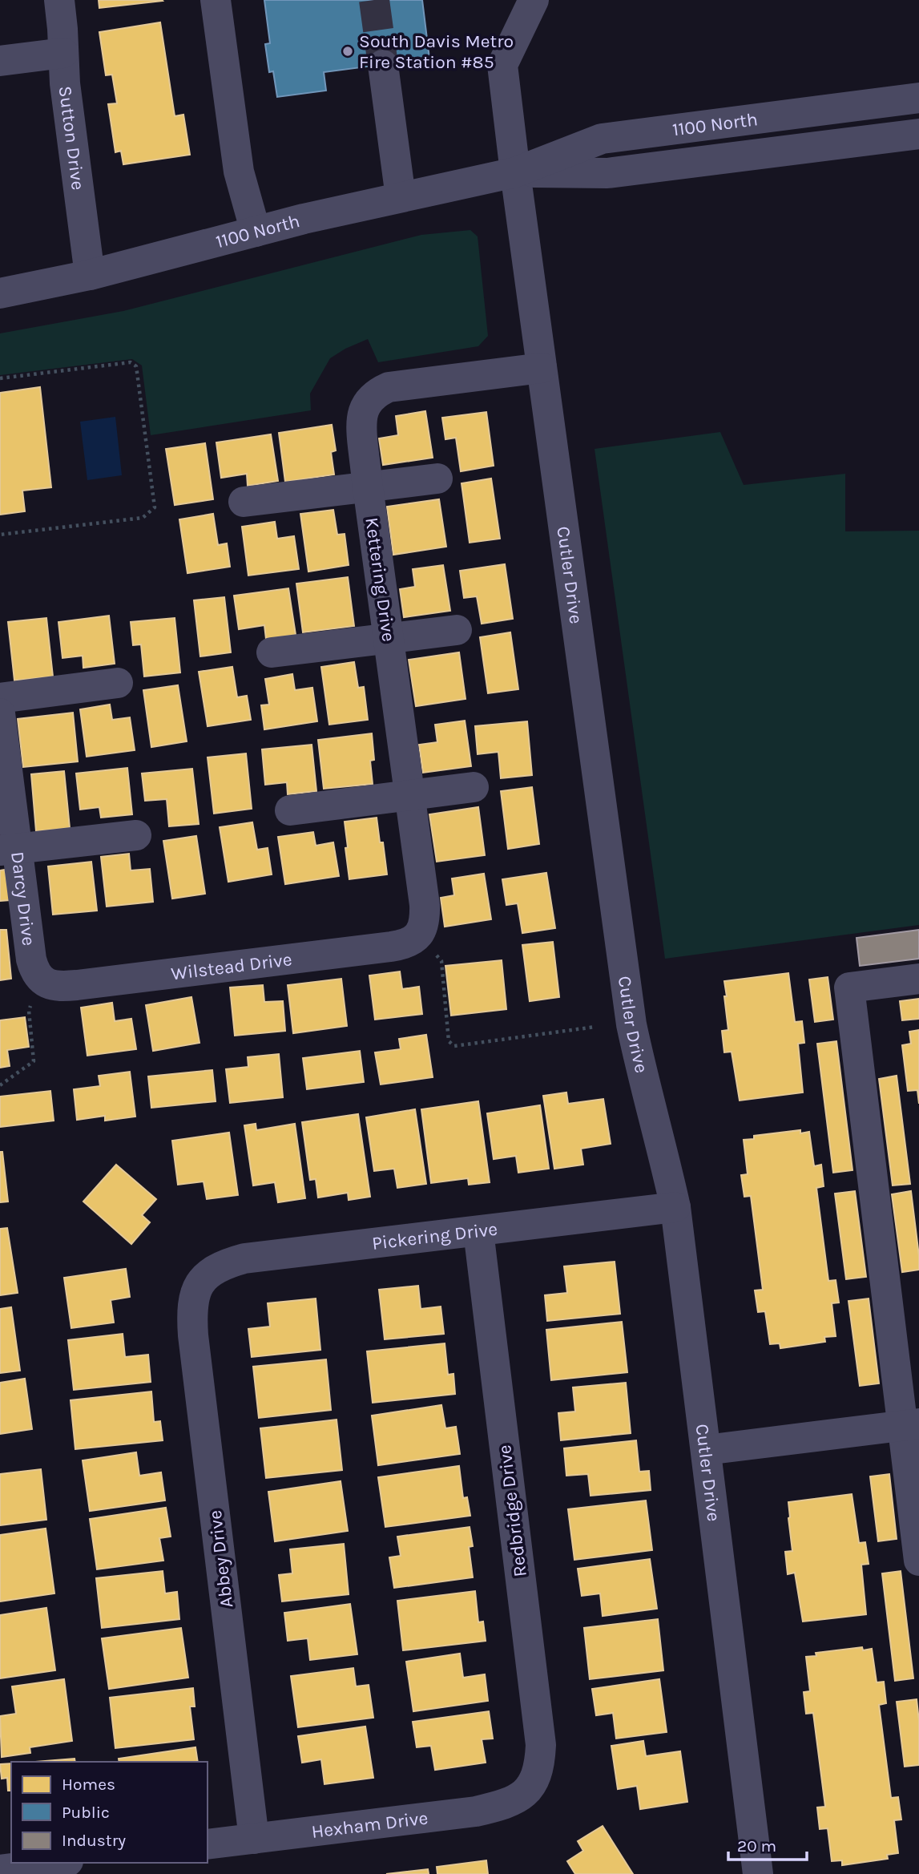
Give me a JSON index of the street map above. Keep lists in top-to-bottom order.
{
  "streets": {
    "street": [
      "1100 North",
      "Sutton Drive",
      "Cutler Drive",
      "Kettering Drive",
      "Darcy Drive",
      "Wilstead Drive",
      "Pickering Drive",
      "Redbridge Drive",
      "Abbey Drive",
      "Hexham Drive"
    ]
  },
  "crossings": [
    ["1100 North", "Sutton Drive"],
    ["1100 North", "Cutler Drive"],
    ["Cutler Drive", "Kettering Drive"],
    ["Cutler Drive", "Pickering Drive"],
    ["Kettering Drive", "Wilstead Drive"],
    ["Darcy Drive", "Wilstead Drive"],
    ["Pickering Drive", "Redbridge Drive"],
    ["Pickering Drive", "Abbey Drive"],
    ["Redbridge Drive", "Hexham Drive"],
    ["Abbey Drive", "Hexham Drive"]
  ],
  "places": ["South Davis Metro Fire Station #85"],
  "legend": ["Homes", "Public", "Industry"],
  "scale_bar": "20 m"
}
